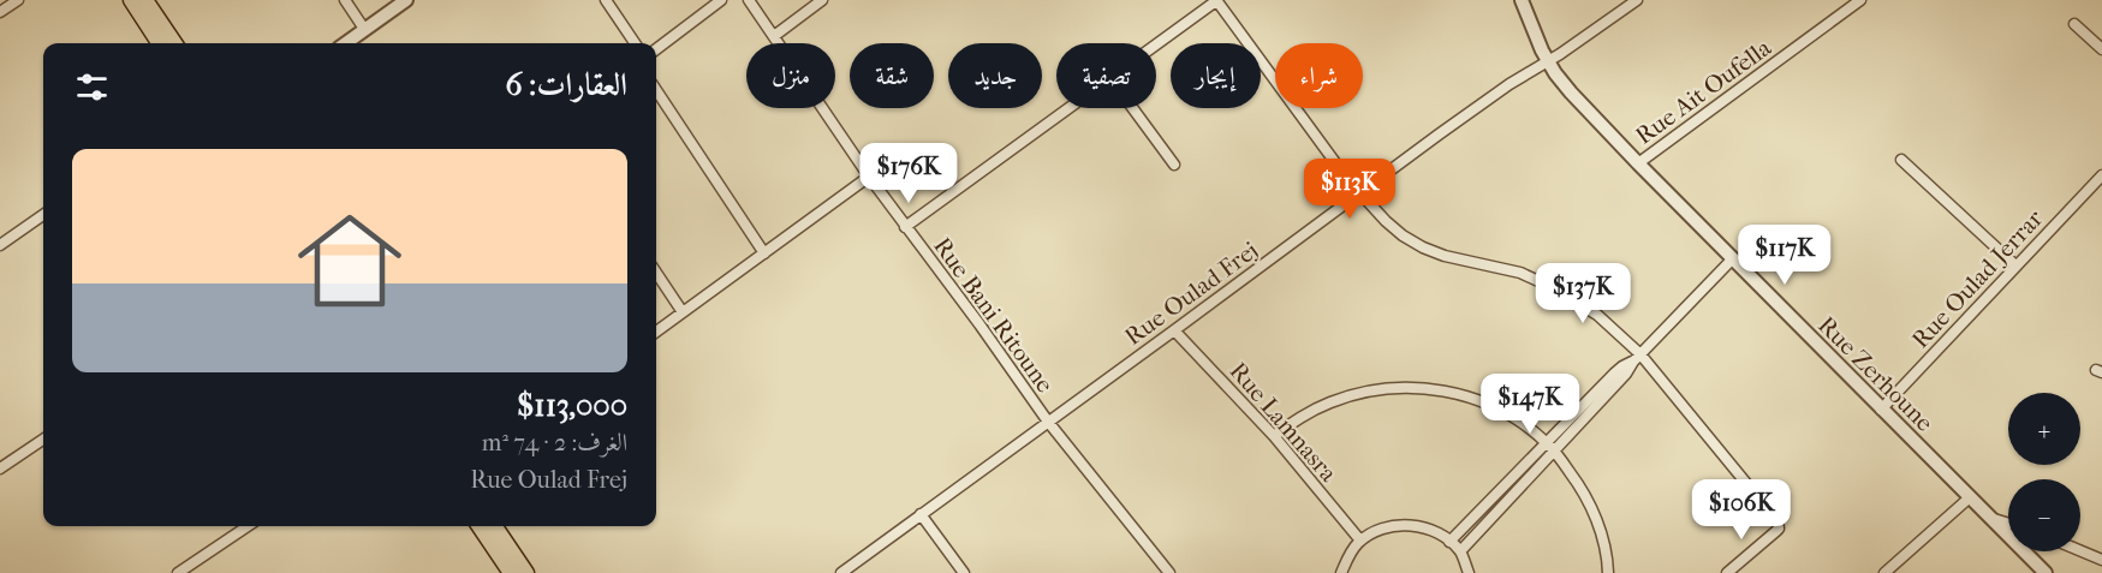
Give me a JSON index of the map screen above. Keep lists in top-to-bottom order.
{
  "streets": {
    "street": [
      "Rue Ait Oufella",
      "Rue Oulad Jerrar",
      "Rue Oulad Frej",
      "Rue Bani Ritoune",
      "Rue Zerhoune",
      "Rue Lamnasra"
    ]
  },
  "crossings": [
    ["Rue Ait Oufella", "Rue Zerhoune"],
    ["Rue Oulad Jerrar", "Rue Zerhoune"],
    ["Rue Oulad Frej", "Rue Bani Ritoune"],
    ["Rue Oulad Frej", "Rue Zerhoune"],
    ["Rue Oulad Frej", "Rue Lamnasra"]
  ],
  "page": {
    "chip": [
      "شراء",
      "إيجار",
      "تصفية",
      "جديد",
      "شقة",
      "منزل"
    ],
    "heading": "العقارات: 6",
    "list": [
      {
        "name": "$113,000",
        "note": "الغرف: 2 · 74 m² · Rue Oulad Frej"
      }
    ],
    "price": [
      "$176K",
      "$113K",
      "$117K",
      "$137K",
      "$147K",
      "$106K"
    ],
    "map_buttons": ["+", "−"]
  }
}
